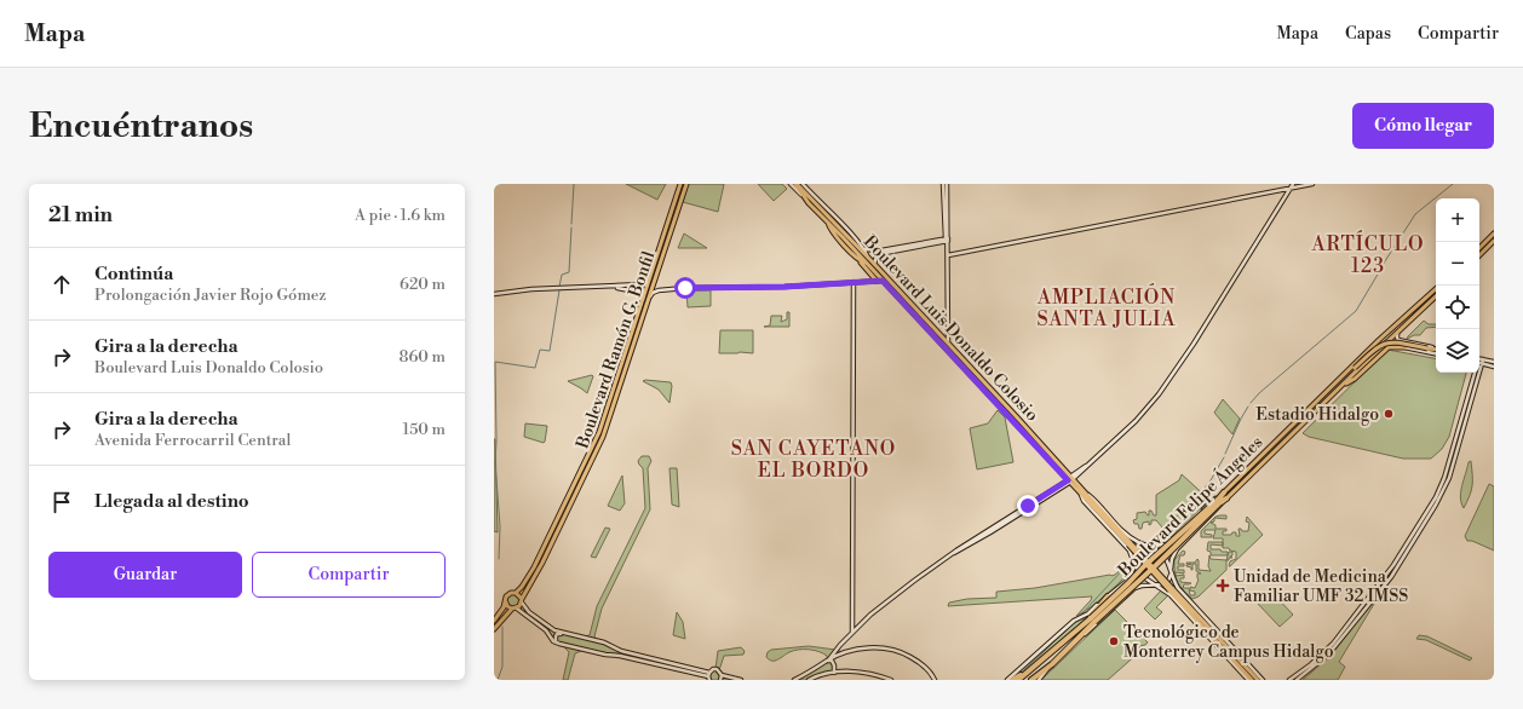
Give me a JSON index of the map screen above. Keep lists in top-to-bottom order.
{
  "streets": {
    "highway": ["Boulevard Felipe Ángeles"],
    "main road": ["Boulevard Luis Donaldo Colosio", "Boulevard Ramón G. Bonfil"]
  },
  "districts": ["ARTÍCULO 123", "AMPLIACIÓN SANTA JULIA", "SAN CAYETANO EL BORDO"],
  "places": {
    "other": ["Estadio Hidalgo", "Tecnológico de Monterrey Campus Hidalgo"],
    "health": ["Unidad de Medicina Familiar UMF 32 IMSS"]
  },
  "page": {
    "header": "Mapa",
    "nav": ["Mapa", "Capas", "Compartir"],
    "buttons": [
      "Cómo llegar",
      ["Guardar", "Compartir"]
    ],
    "title": "Encuéntranos",
    "heading": ["21 min", "A pie · 1.6 km"],
    "map_buttons": ["+", "−"],
    "list": [
      ["Continúa", "Prolongación Javier Rojo Gómez", "620 m"],
      ["Gira a la derecha", "Boulevard Luis Donaldo Colosio", "860 m"],
      ["Gira a la derecha", "Avenida Ferrocarril Central", "150 m"],
      "Llegada al destino"
    ]
  }
}
